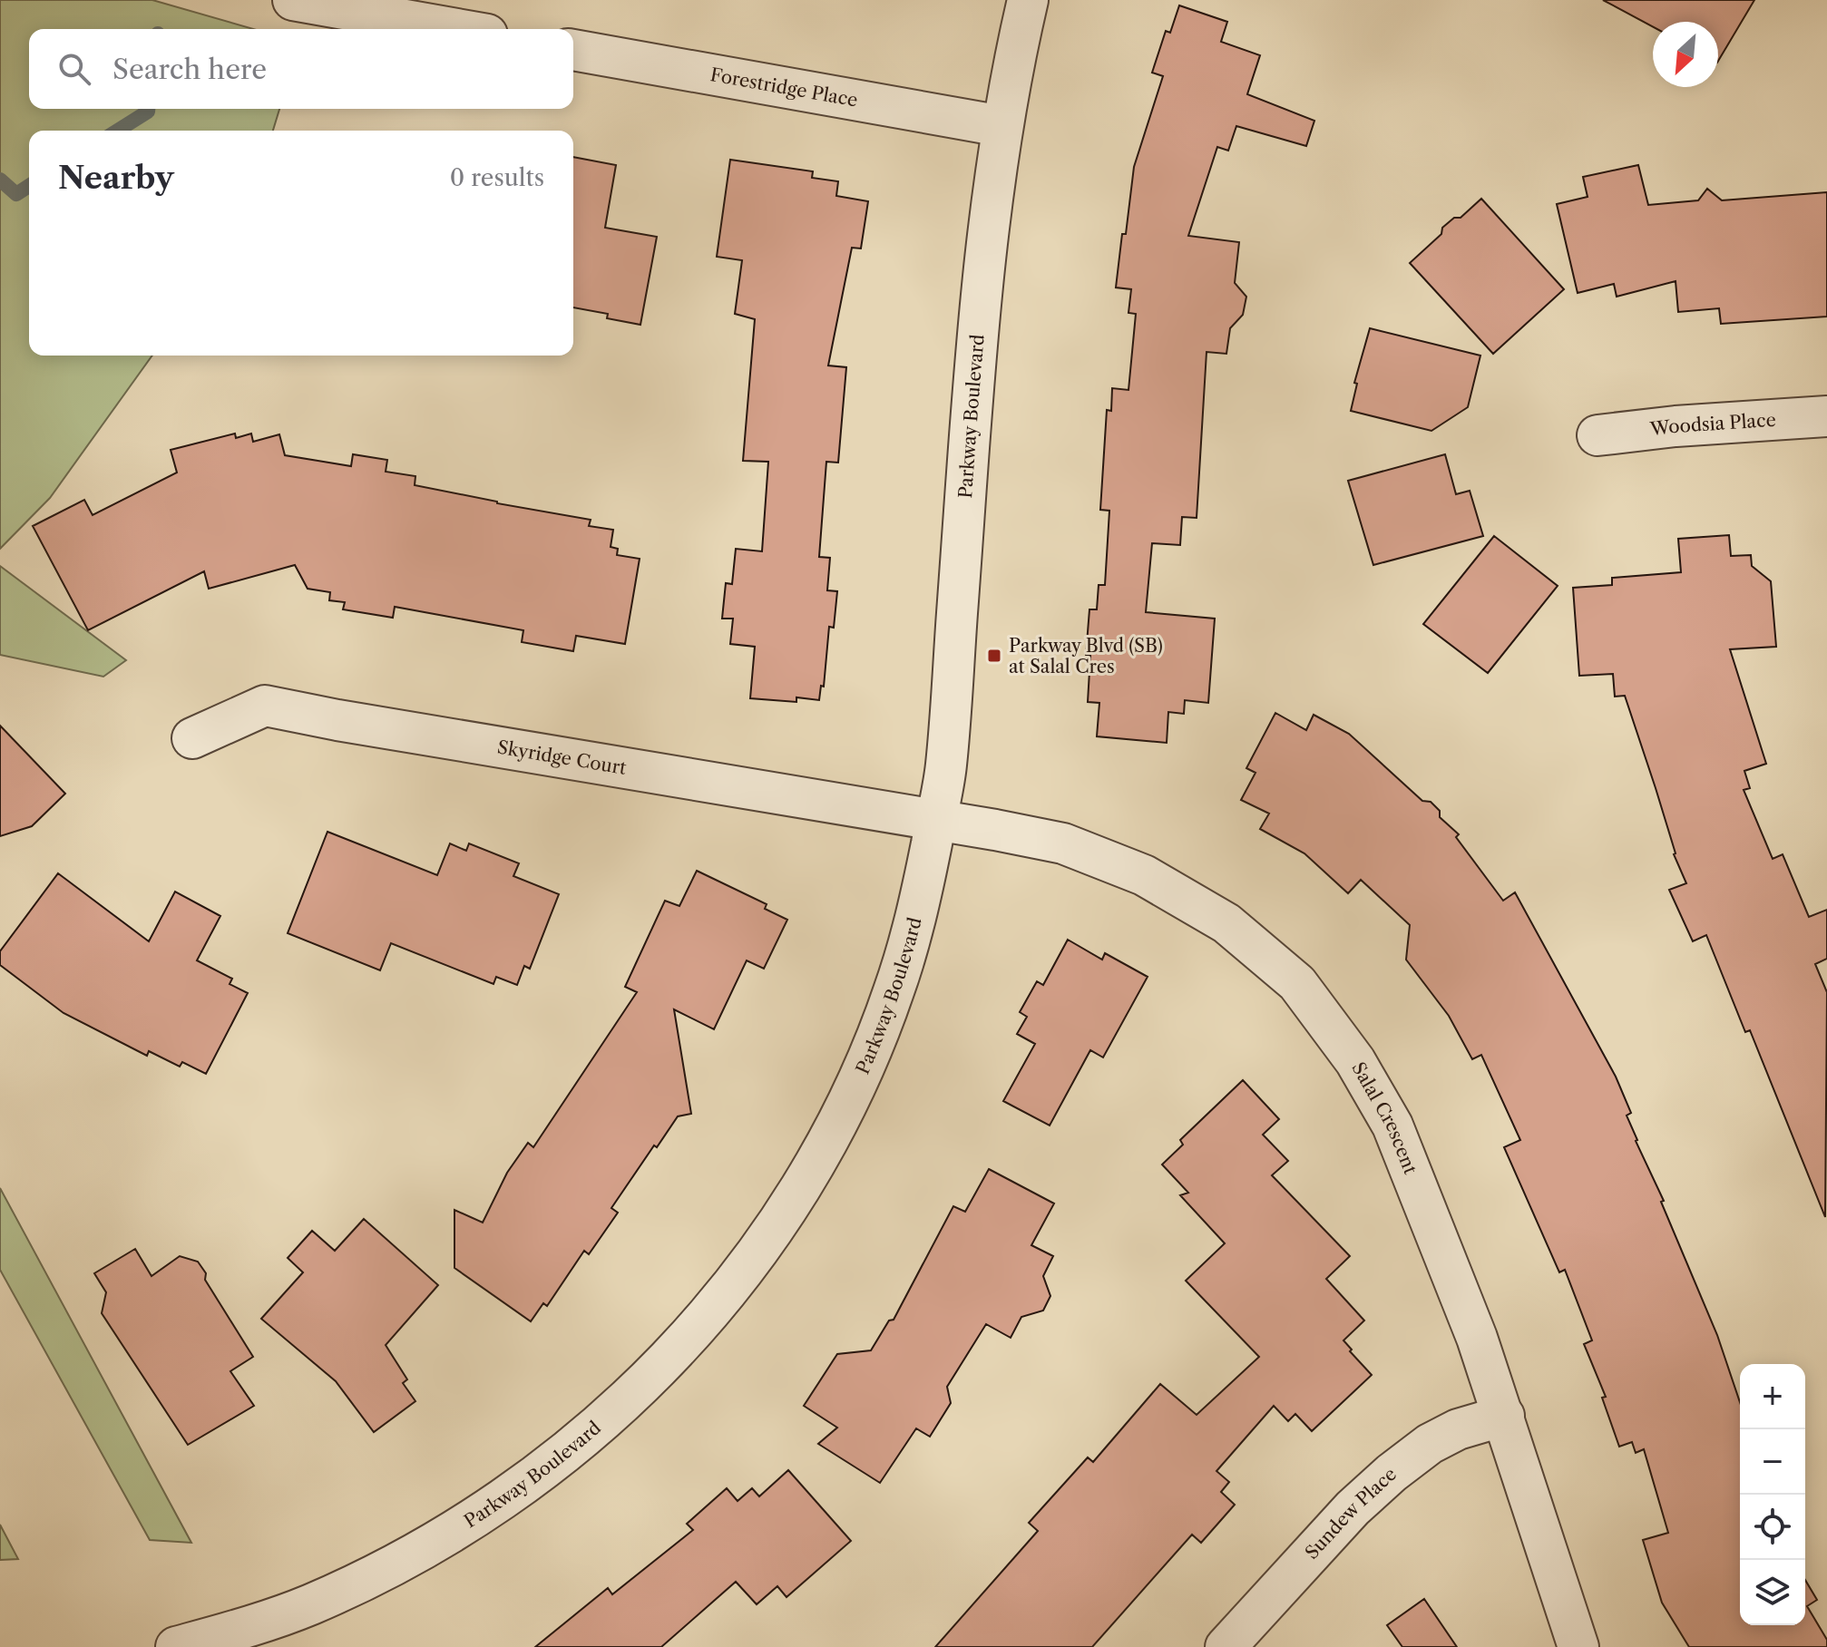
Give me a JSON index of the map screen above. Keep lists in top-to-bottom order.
{
  "streets": {
    "street": [
      "Forestridge Place",
      "Parkway Boulevard",
      "Woodsia Place",
      "Skyridge Court",
      "Salal Crescent",
      "Sundew Place"
    ]
  },
  "crossings": [
    ["Forestridge Place", "Parkway Boulevard"],
    ["Parkway Boulevard", "Skyridge Court"],
    ["Parkway Boulevard", "Salal Crescent"],
    ["Skyridge Court", "Salal Crescent"],
    ["Salal Crescent", "Sundew Place"]
  ],
  "places": {
    "transit": ["Parkway Blvd (SB) at Salal Cres"]
  },
  "north": "bottom left",
  "page": {
    "search": "Search here",
    "heading": ["Nearby", "0 results"],
    "map_buttons": ["+", "−"]
  }
}
